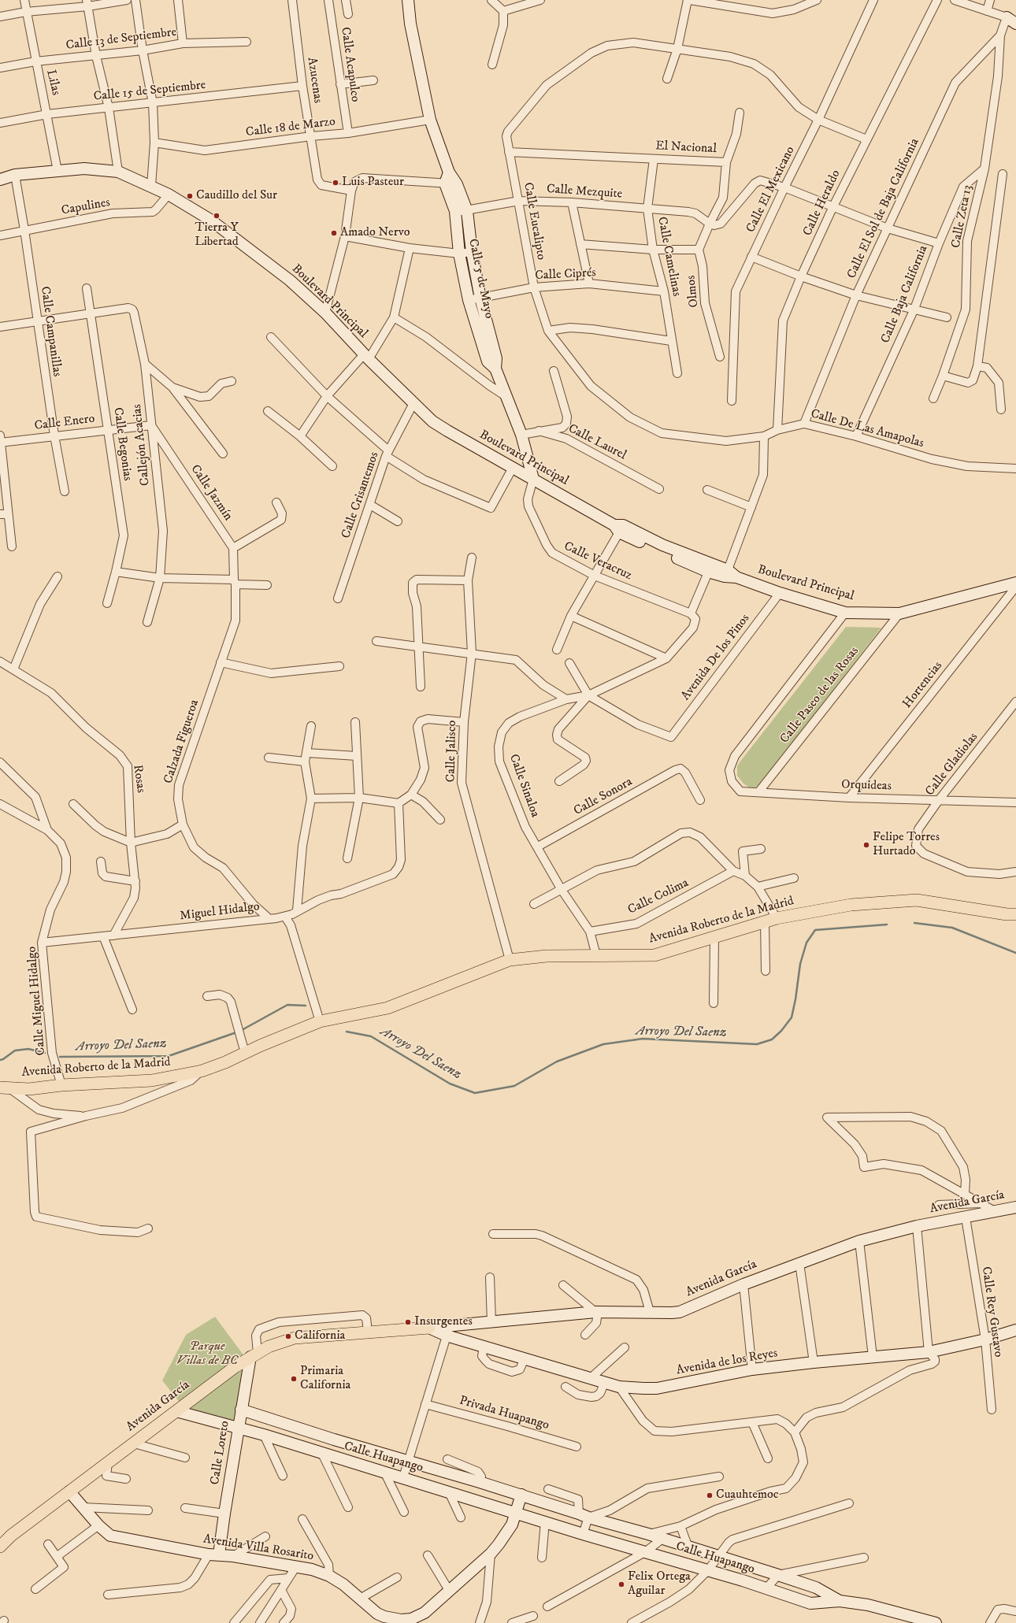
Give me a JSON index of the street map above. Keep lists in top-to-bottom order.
{
  "streets": {
    "main road": [
      "Calle 5 de Mayo",
      "Boulevard Principal",
      "Avenida Roberto de la Madrid",
      "Avenida García",
      "Avenida de los Reyes",
      "Calle Loreto",
      "Calle Huapango",
      "Avenida Villa Rosarito"
    ],
    "street": [
      "Calle 13 de Septiembre",
      "Calle Acapulco",
      "Azucenas",
      "Lilas",
      "Calle 15 de Septiembre",
      "Calle 18 de Marzo",
      "El Nacional",
      "Calle El Mexicano",
      "Calle Mezquite",
      "Calle Heraldo",
      "Capulines",
      "Calle El Sol de Baja California",
      "Calle Zeta 13",
      "Calle Eucalipto",
      "Calle Camelinas",
      "Calle Ciprés",
      "Olmos",
      "Calle Baja California",
      "Calle Campanillas",
      "Calle Enero",
      "Calle De Las Amapolas",
      "Calle Laurel",
      "Calle Begonias",
      "Callejón Acacias",
      "Calle Jazmín",
      "Calle Crisantemos",
      "Calle Veracruz",
      "Avenida De los Pinos",
      "Hortencias",
      "Calle Paseo de las Rosas",
      "Calzada Figueroa",
      "Calle Jalisco",
      "Calle Gladiolas",
      "Rosas",
      "Calle Sinaloa",
      "Orquideas",
      "Calle Sonora",
      "Calle Colima",
      "Miguel Hidalgo",
      "Calle Miguel Hidalgo",
      "Calle Rey Gustavo",
      "Privada Huapango"
    ]
  },
  "crossings": [
    ["Calle 13 de Septiembre", "Lilas"],
    ["Calle Acapulco", "Calle 18 de Marzo"],
    ["Azucenas", "Calle 15 de Septiembre"],
    ["Azucenas", "Calle 18 de Marzo"],
    ["Lilas", "Calle 15 de Septiembre"],
    ["Lilas", "Boulevard Principal"],
    ["Calle 18 de Marzo", "Calle 5 de Mayo"],
    ["El Nacional", "Calle Mezquite"],
    ["El Nacional", "Calle Eucalipto"],
    ["El Nacional", "Calle Camelinas"],
    ["Calle El Mexicano", "Calle Eucalipto"],
    ["Calle Mezquite", "Calle Eucalipto"],
    ["Calle Mezquite", "Calle Camelinas"],
    ["Calle Mezquite", "Calle 5 de Mayo"],
    ["Calle Heraldo", "Calle Eucalipto"],
    ["Calle Heraldo", "Calle De Las Amapolas"],
    ["Capulines", "Boulevard Principal"],
    ["Capulines", "Calle Campanillas"],
    ["Calle El Sol de Baja California", "Calle Zeta 13"],
    ["Calle El Sol de Baja California", "Calle De Las Amapolas"],
    ["Calle Zeta 13", "Calle Baja California"],
    ["Calle Eucalipto", "Calle Ciprés"],
    ["Calle Eucalipto", "Calle De Las Amapolas"],
    ["Calle Camelinas", "Calle Ciprés"],
    ["Calle Ciprés", "Calle 5 de Mayo"],
    ["Calle 5 de Mayo", "Boulevard Principal"],
    ["Calle 5 de Mayo", "Calle Laurel"],
    ["Calle 5 de Mayo", "Calle Veracruz"],
    ["Calle Baja California", "Calle De Las Amapolas"],
    ["Boulevard Principal", "Calle Campanillas"],
    ["Boulevard Principal", "Calle Crisantemos"],
    ["Boulevard Principal", "Calle Veracruz"],
    ["Boulevard Principal", "Avenida De los Pinos"],
    ["Boulevard Principal", "Calle Paseo de las Rosas"],
    ["Boulevard Principal", "Orquideas"],
    ["Calle Campanillas", "Calle Enero"],
    ["Calle Enero", "Calle Begonias"],
    ["Calle Enero", "Callejón Acacias"],
    ["Calle Enero", "Calle Jazmín"],
    ["Calle Begonias", "Callejón Acacias"],
    ["Callejón Acacias", "Calle Jazmín"],
    ["Avenida De los Pinos", "Calle Sinaloa"],
    ["Hortencias", "Orquideas"],
    ["Calle Paseo de las Rosas", "Orquideas"],
    ["Calzada Figueroa", "Miguel Hidalgo"],
    ["Calle Jalisco", "Avenida Roberto de la Madrid"],
    ["Calle Gladiolas", "Orquideas"],
    ["Rosas", "Miguel Hidalgo"],
    ["Calle Sinaloa", "Calle Sonora"],
    ["Calle Sinaloa", "Calle Colima"],
    ["Calle Sinaloa", "Avenida Roberto de la Madrid"],
    ["Miguel Hidalgo", "Calle Miguel Hidalgo"],
    ["Avenida Roberto de la Madrid", "Calle Miguel Hidalgo"],
    ["Avenida García", "Calle Rey Gustavo"],
    ["Avenida García", "Avenida de los Reyes"],
    ["Avenida García", "Calle Loreto"],
    ["Avenida García", "Calle Huapango"],
    ["Avenida García", "Avenida Villa Rosarito"],
    ["Calle Rey Gustavo", "Avenida de los Reyes"],
    ["Calle Loreto", "Calle Huapango"],
    ["Calle Loreto", "Avenida Villa Rosarito"],
    ["Calle Huapango", "Avenida Villa Rosarito"]
  ],
  "water": ["Arroyo Del Saenz"],
  "parks": ["Parque Villas de BC"],
  "places": [
    "Luis Pasteur",
    "Caudillo del Sur",
    "Tierra Y Libertad",
    "Amado Nervo",
    "Felipe Torres Hurtado",
    "Insurgentes",
    "California",
    "Primaria California",
    "Cuauhtemoc",
    "Felix Ortega Aguilar"
  ]
}
